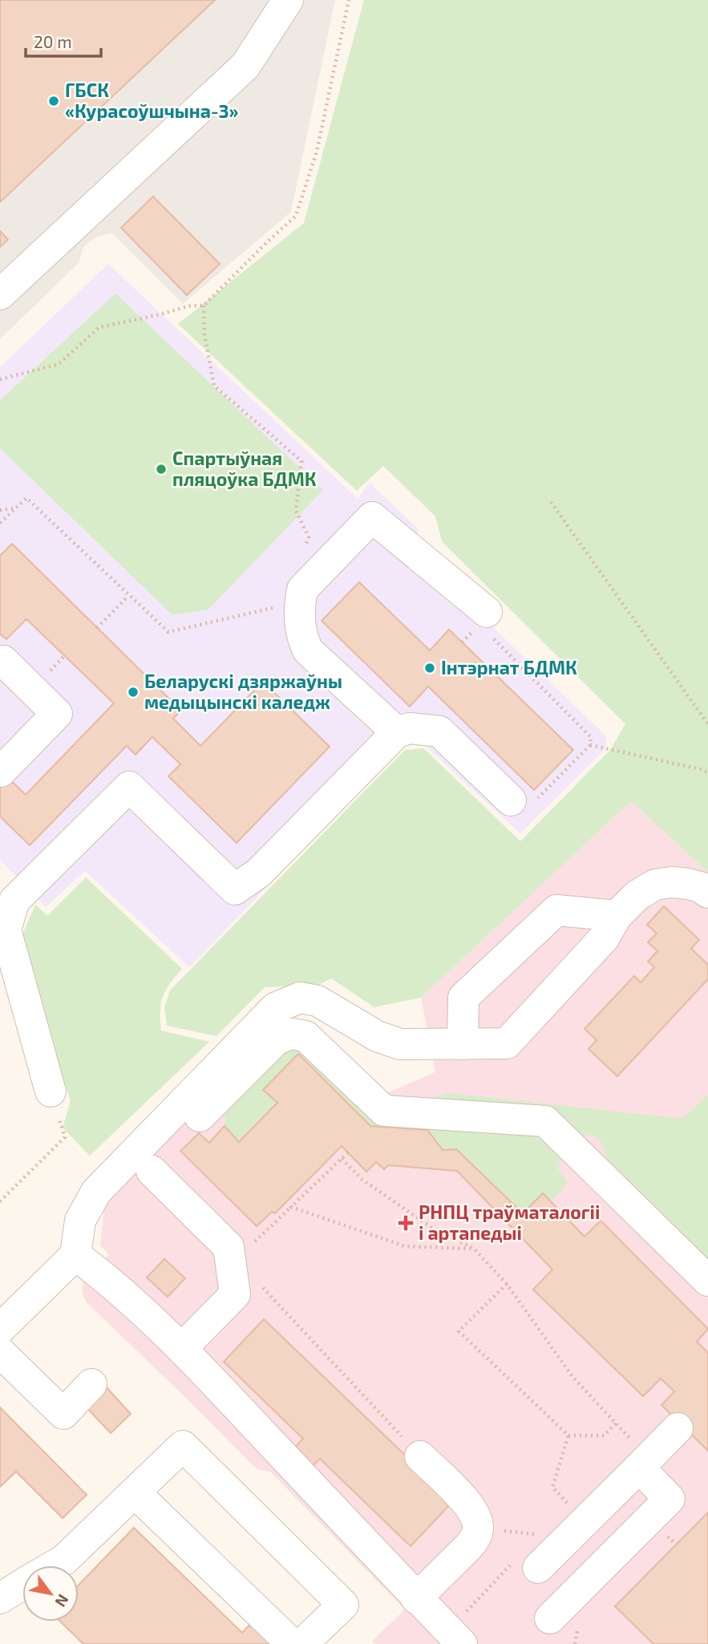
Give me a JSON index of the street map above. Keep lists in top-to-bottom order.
{
  "places": {
    "other": [
      "ГБСК «Курасоўшчына-3»",
      "Спартыўная пляцоўка БДМК",
      "Інтэрнат БДМК",
      "Беларускі дзяржаўны медыцынскі каледж"
    ],
    "health": ["РНПЦ траўматалогіі і артапедыі"]
  },
  "scale_bar": "20 m",
  "north": "bottom right"
}
